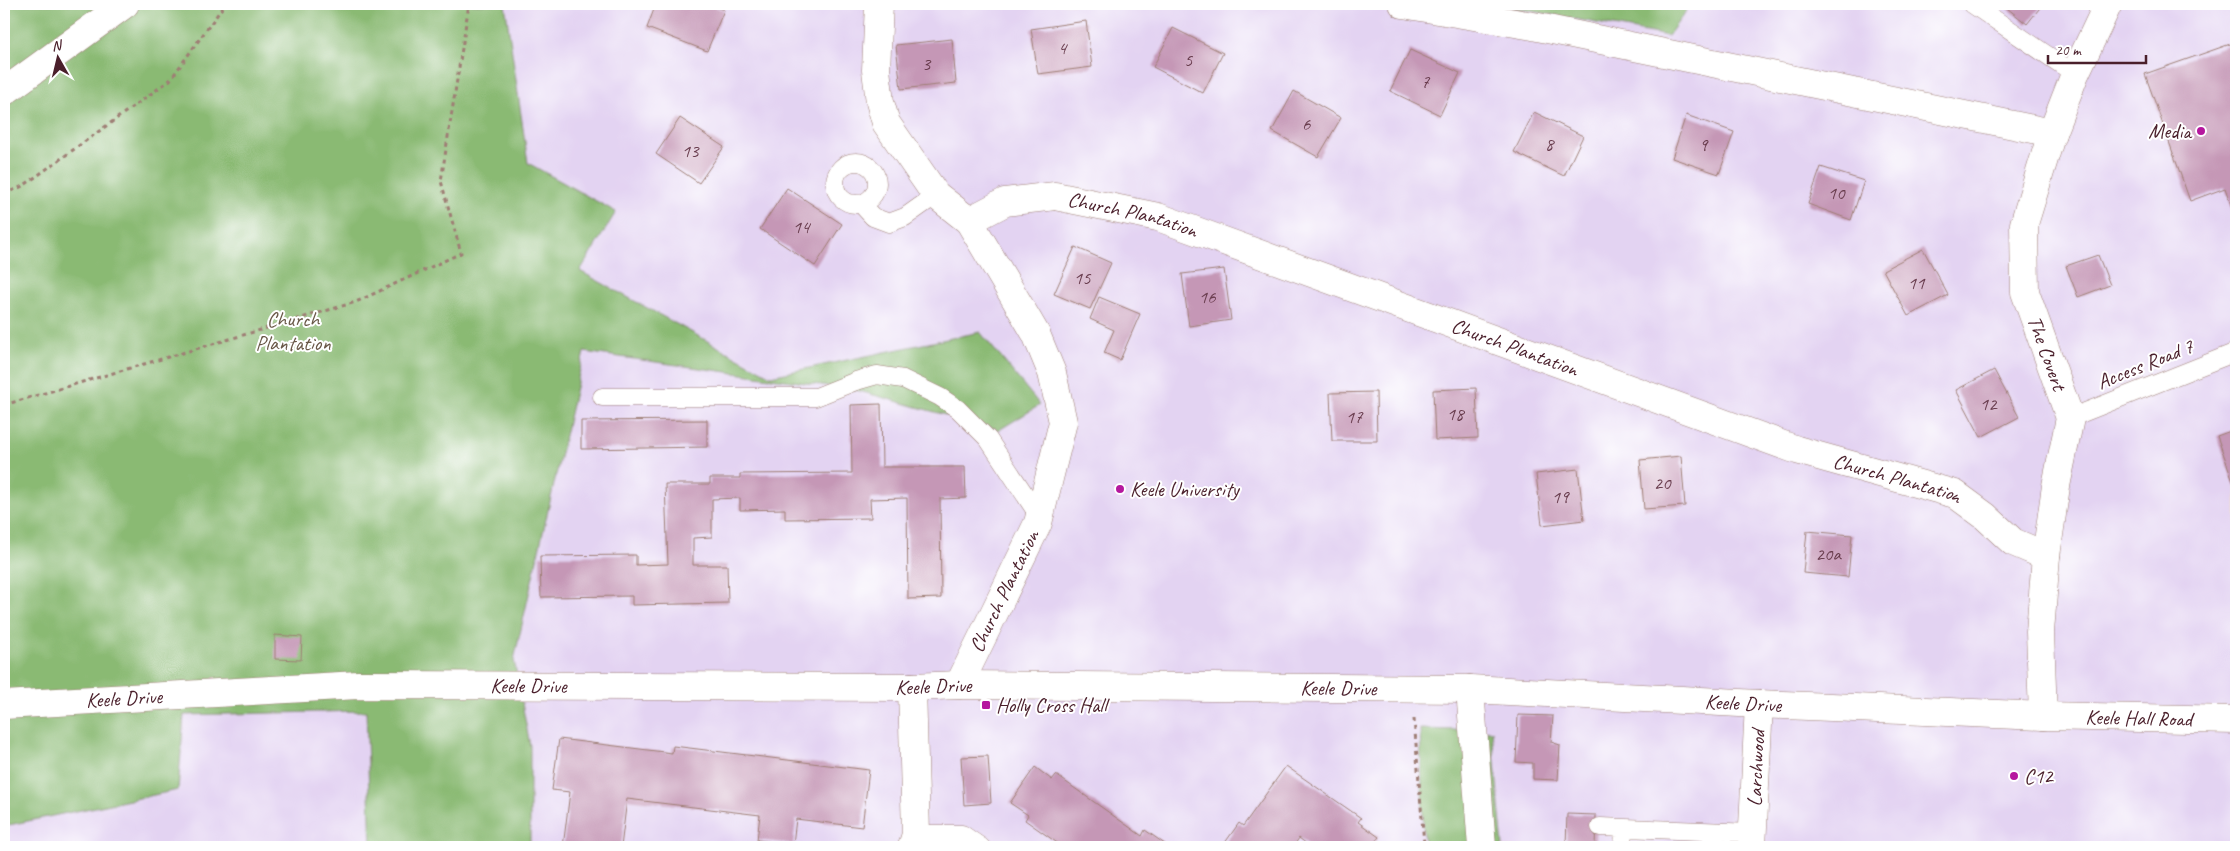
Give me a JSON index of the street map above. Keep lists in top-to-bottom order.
{
  "streets": {
    "street": [
      "Church Plantation",
      "The Covert",
      "Keele Drive",
      "Keele Hall Road",
      "Larchwood"
    ],
    "lane": ["Access Road 7"]
  },
  "crossings": [
    ["Church Plantation", "The Covert"],
    ["Church Plantation", "Keele Drive"],
    ["The Covert", "Access Road 7"],
    ["The Covert", "Keele Drive"],
    ["The Covert", "Keele Hall Road"],
    ["Keele Drive", "Keele Hall Road"],
    ["Keele Drive", "Larchwood"]
  ],
  "parks": ["Church Plantation"],
  "places": {
    "other": ["Media", "Keele University", "C12"],
    "transit": ["Holly Cross Hall"]
  },
  "house_numbers": [
    "4",
    "5",
    "3",
    "7",
    "6",
    "8",
    "9",
    "13",
    "10",
    "14",
    "15",
    "11",
    "16",
    "12",
    "18",
    "17",
    "20",
    "19",
    "20a"
  ],
  "scale_bar": "20 m",
  "north": "top"
}
